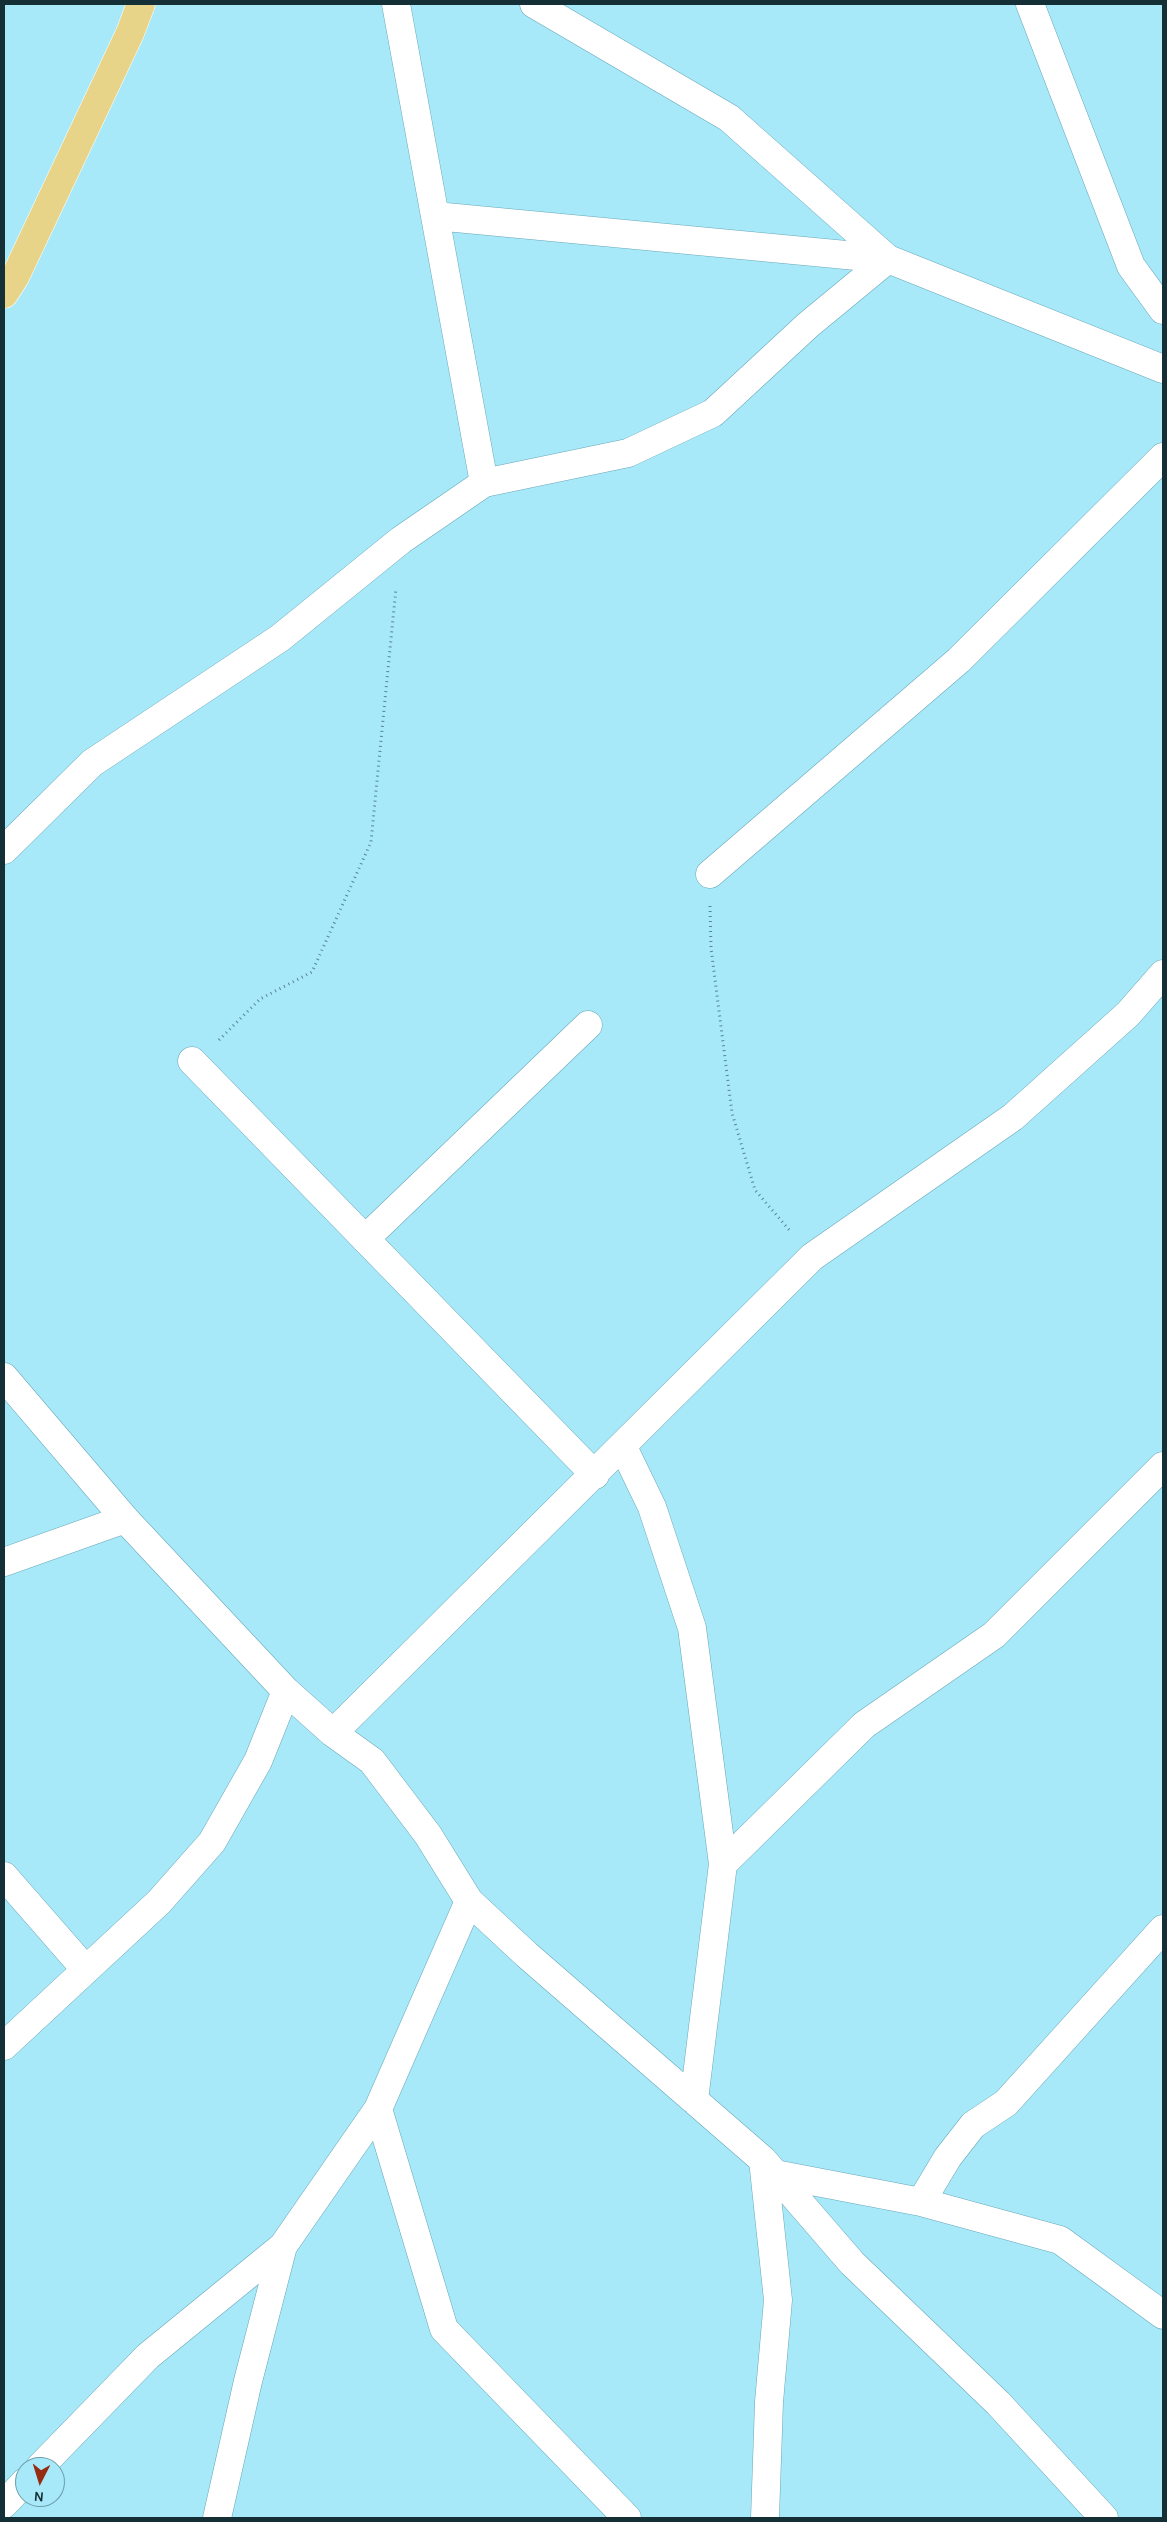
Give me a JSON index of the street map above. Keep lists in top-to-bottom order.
{
  "north": "bottom"
}
